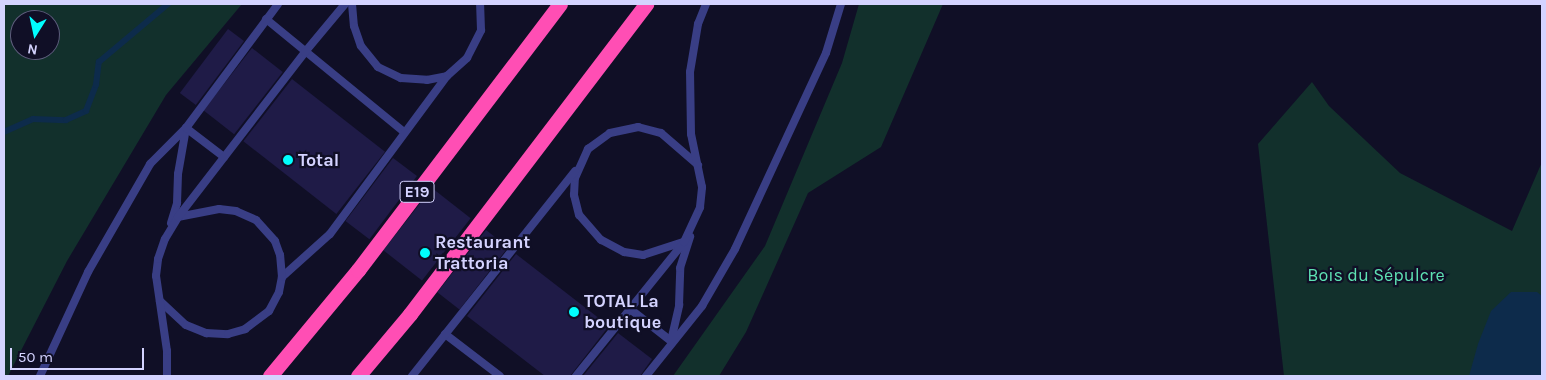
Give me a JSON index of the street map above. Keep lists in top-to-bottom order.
{
  "streets": {
    "highway": ["E19"]
  },
  "parks": ["Bois du Sépulcre"],
  "places": ["Total", "Restaurant Trattoria", "TOTAL La boutique"],
  "scale_bar": "50 m",
  "north": "bottom"
}
